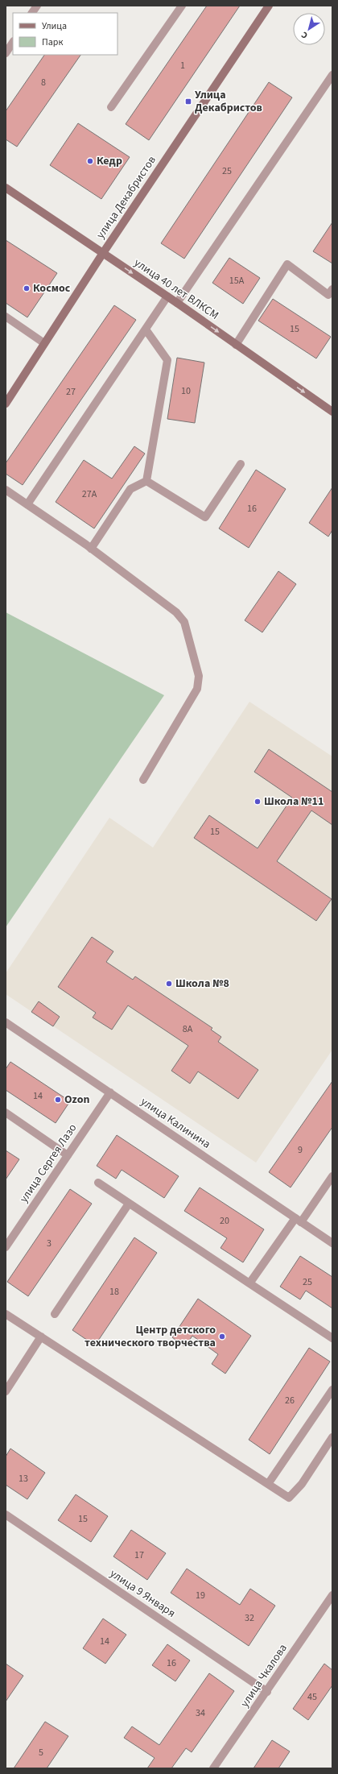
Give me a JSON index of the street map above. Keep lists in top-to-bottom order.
{
  "streets": {
    "main road": ["улица Декабристов", "улица 40 лет ВЛКСМ"],
    "street": [
      "улица Калинина",
      "улица Сергея Лазо",
      "улица 9 Января",
      "улица Чкалова"
    ]
  },
  "crossings": [
    ["улица Декабристов", "улица 40 лет ВЛКСМ"],
    ["улица Калинина", "улица Сергея Лазо"],
    ["улица 9 Января", "улица Чкалова"]
  ],
  "one_way": ["улица 40 лет ВЛКСМ"],
  "places": {
    "transit": ["Улица Декабристов"],
    "other": [
      "Кедр",
      "Космос",
      "Школа №11",
      "Школа №8",
      "Ozon",
      "Центр детского технического творчества"
    ]
  },
  "house_numbers": [
    "1",
    "8",
    "25",
    "15А",
    "15",
    "10",
    "27",
    "27А",
    "16",
    "15",
    "8А",
    "14",
    "9",
    "20",
    "3",
    "25",
    "18",
    "26",
    "13",
    "15",
    "17",
    "19",
    "32",
    "14",
    "16",
    "45",
    "34",
    "5"
  ],
  "legend": ["Улица", "Парк"],
  "north": "bottom left"
}
